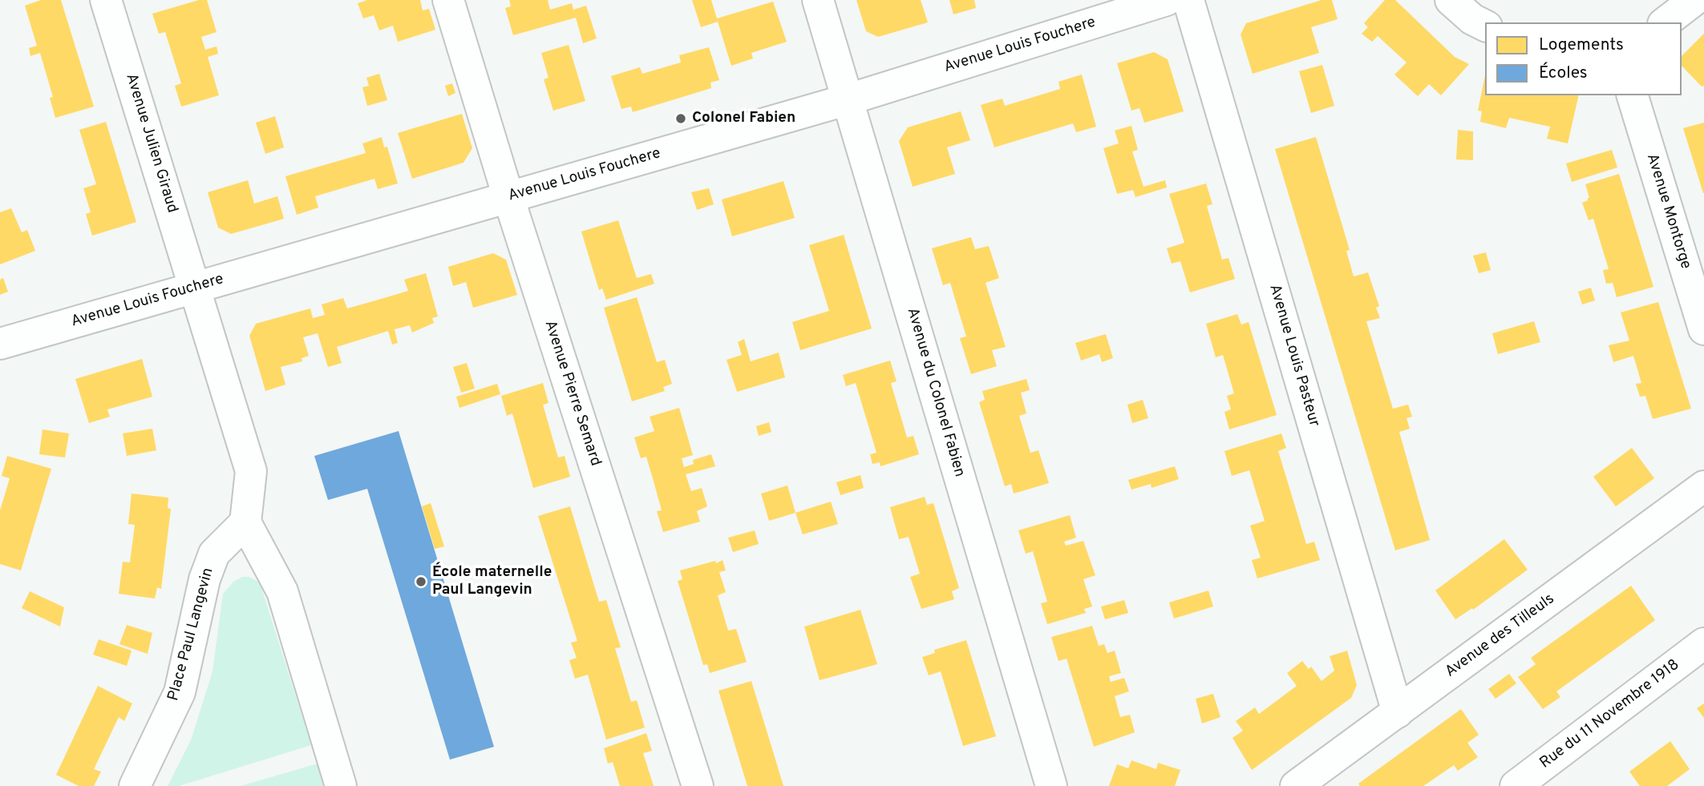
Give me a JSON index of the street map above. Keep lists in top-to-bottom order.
{
  "streets": {
    "street": [
      "Avenue Louis Fouchere",
      "Avenue Julien Giraud",
      "Avenue Montorge",
      "Avenue Louis Pasteur",
      "Avenue du Colonel Fabien",
      "Avenue Pierre Semard",
      "Place Paul Langevin",
      "Avenue des Tilleuls",
      "Rue du 11 Novembre 1918"
    ]
  },
  "crossings": [
    ["Avenue Louis Fouchere", "Avenue Julien Giraud"],
    ["Avenue Louis Fouchere", "Avenue du Colonel Fabien"],
    ["Avenue Louis Fouchere", "Avenue Pierre Semard"],
    ["Avenue Louis Pasteur", "Avenue des Tilleuls"]
  ],
  "places": ["Colonel Fabien", "École maternelle Paul Langevin"],
  "legend": ["Logements", "Écoles"]
}
